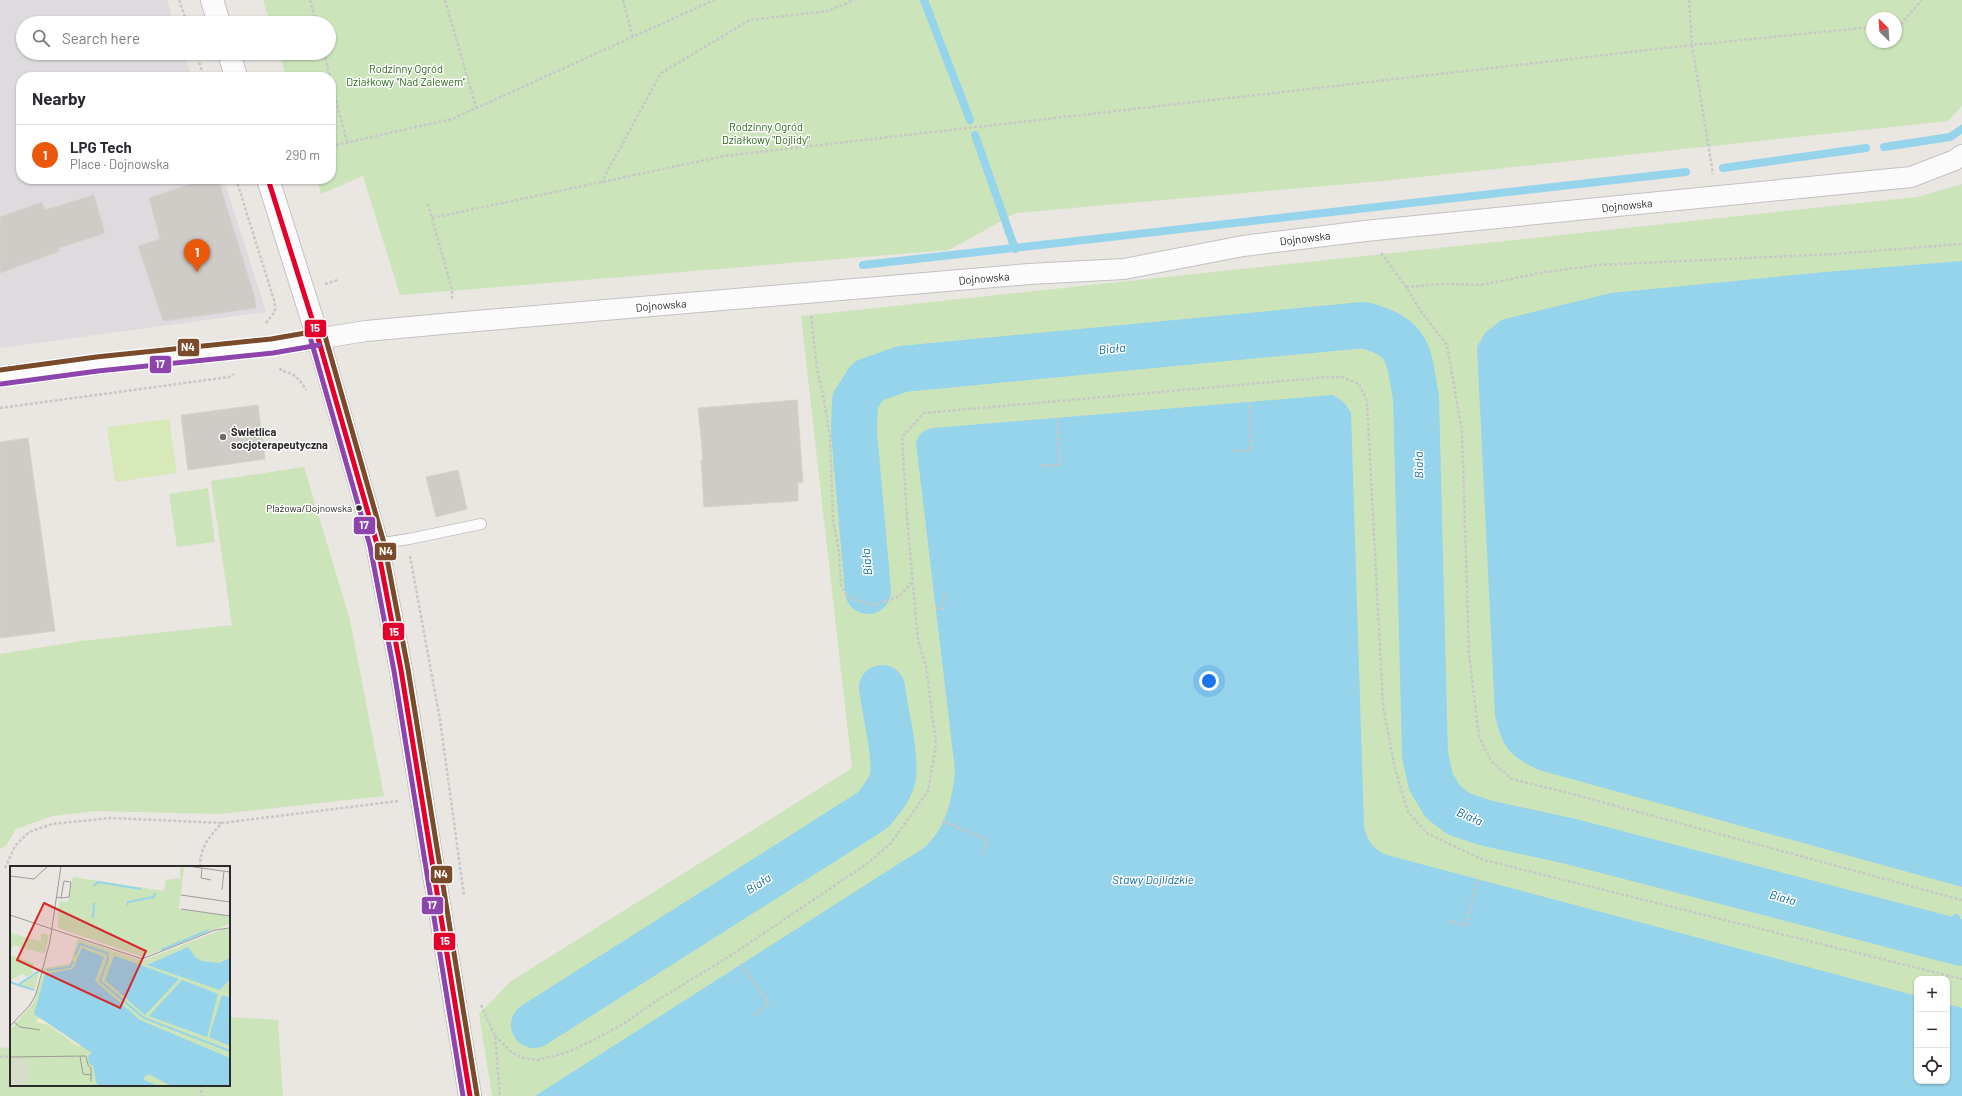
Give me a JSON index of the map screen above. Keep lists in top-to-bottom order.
{
  "streets": {
    "street": ["Dojnowska"]
  },
  "water": ["Biała", "Stawy Dojlidzkie"],
  "parks": ["Rodzinny Ogród Działkowy \"Nad Zalewem\"", "Rodzinny Ogród Działkowy \"Dojlidy\""],
  "places": ["Świetlica socjoterapeutyczna", "Plażowa/Dojnowska"],
  "lines": ["transit line 15", "transit line N4", "transit line 17"],
  "north": "top left",
  "page": {
    "search": "Search here",
    "heading": "Nearby",
    "list": [
      {
        "mark": "1",
        "name": "LPG Tech",
        "note": "Place · Dojnowska",
        "value": "290 m"
      }
    ],
    "pins": "1",
    "map_buttons": ["+", "−"]
  }
}
